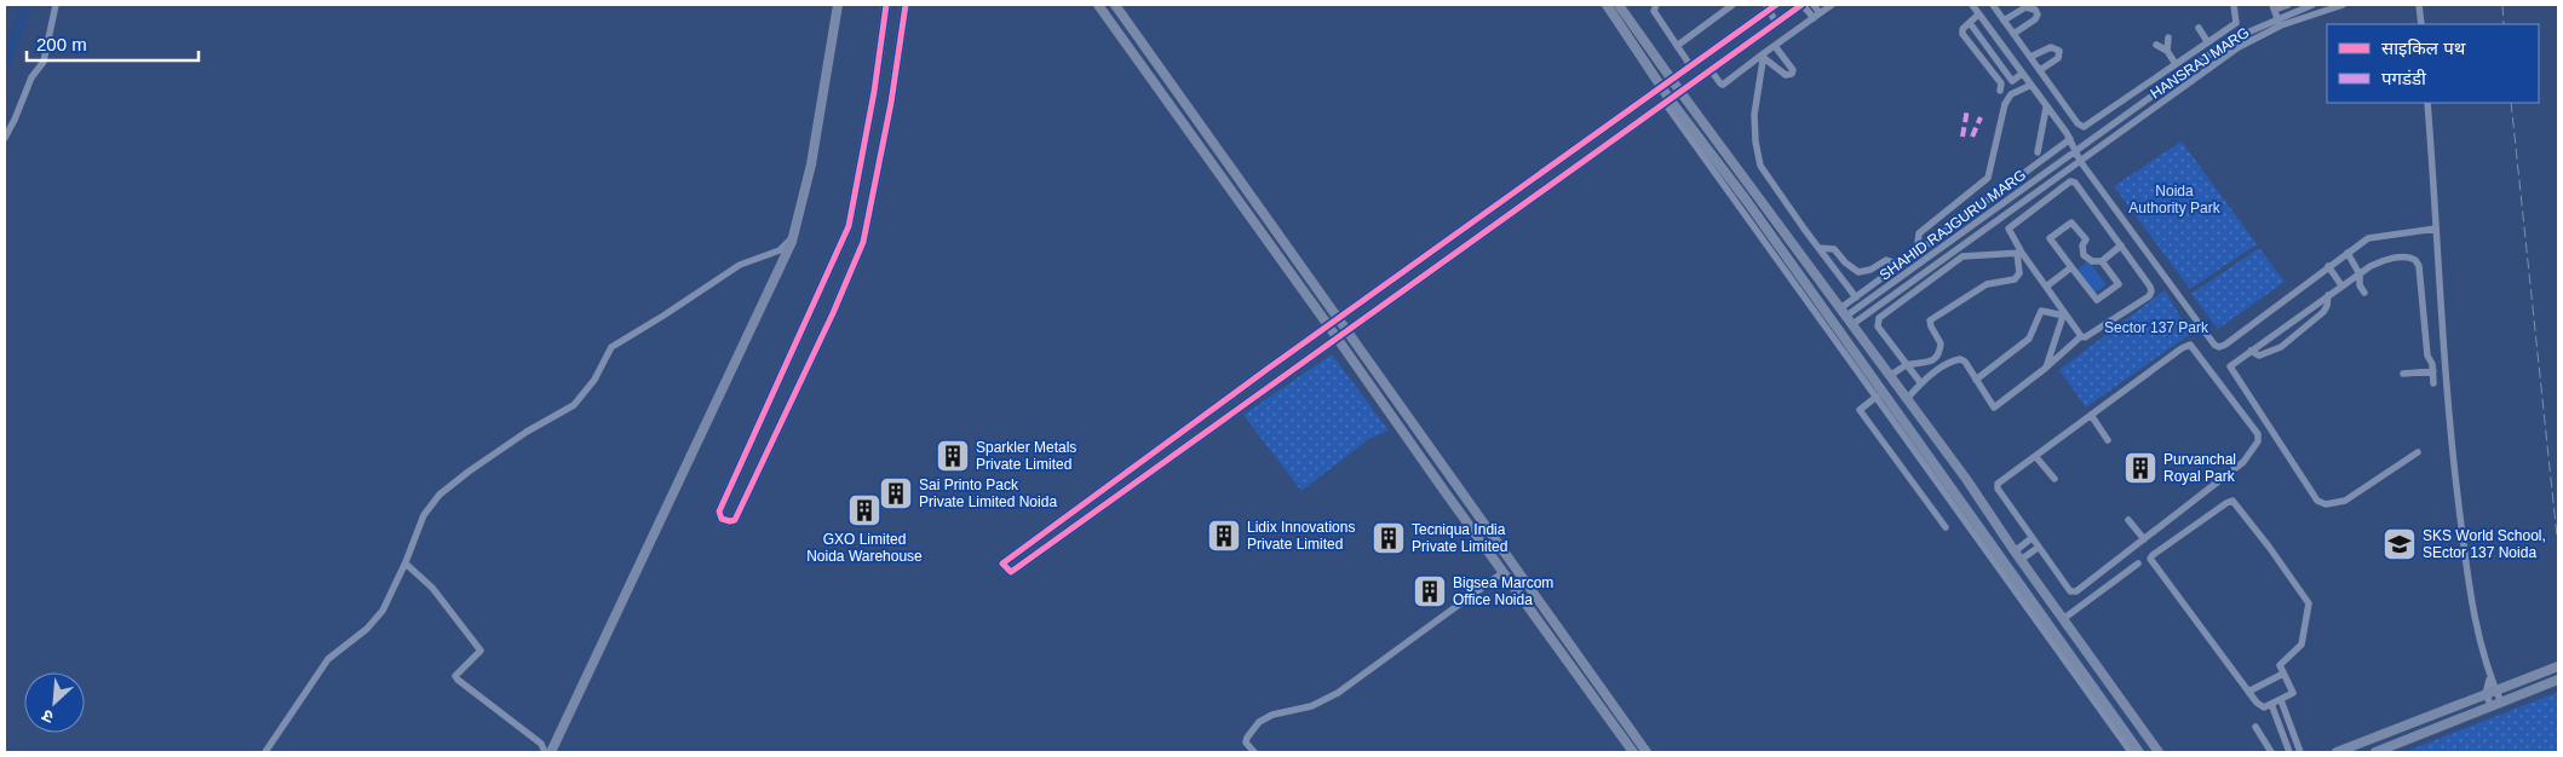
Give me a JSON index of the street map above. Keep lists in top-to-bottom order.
{
  "streets": {
    "street": ["HANSRAJ MARG", "SHAHID RAJGURU MARG"]
  },
  "crossings": [
    ["HANSRAJ MARG", "SHAHID RAJGURU MARG"]
  ],
  "parks": ["Noida Authority Park", "Sector 137 Park"],
  "places": {
    "building": [
      "Sparkler Metals Private Limited",
      "Purvanchal Royal Park",
      "Sai Printo Pack Private Limited Noida",
      "GXO Limited Noida Warehouse",
      "Lidix Innovations Private Limited",
      "Tecniqua India Private Limited",
      "Bigsea Marcom Office Noida"
    ],
    "school or university": ["SKS World School, SEctor 137 Noida"]
  },
  "legend": ["साइकिल पथ", "पगडंडी"],
  "scale_bar": "200 m",
  "north": "bottom left"
}
